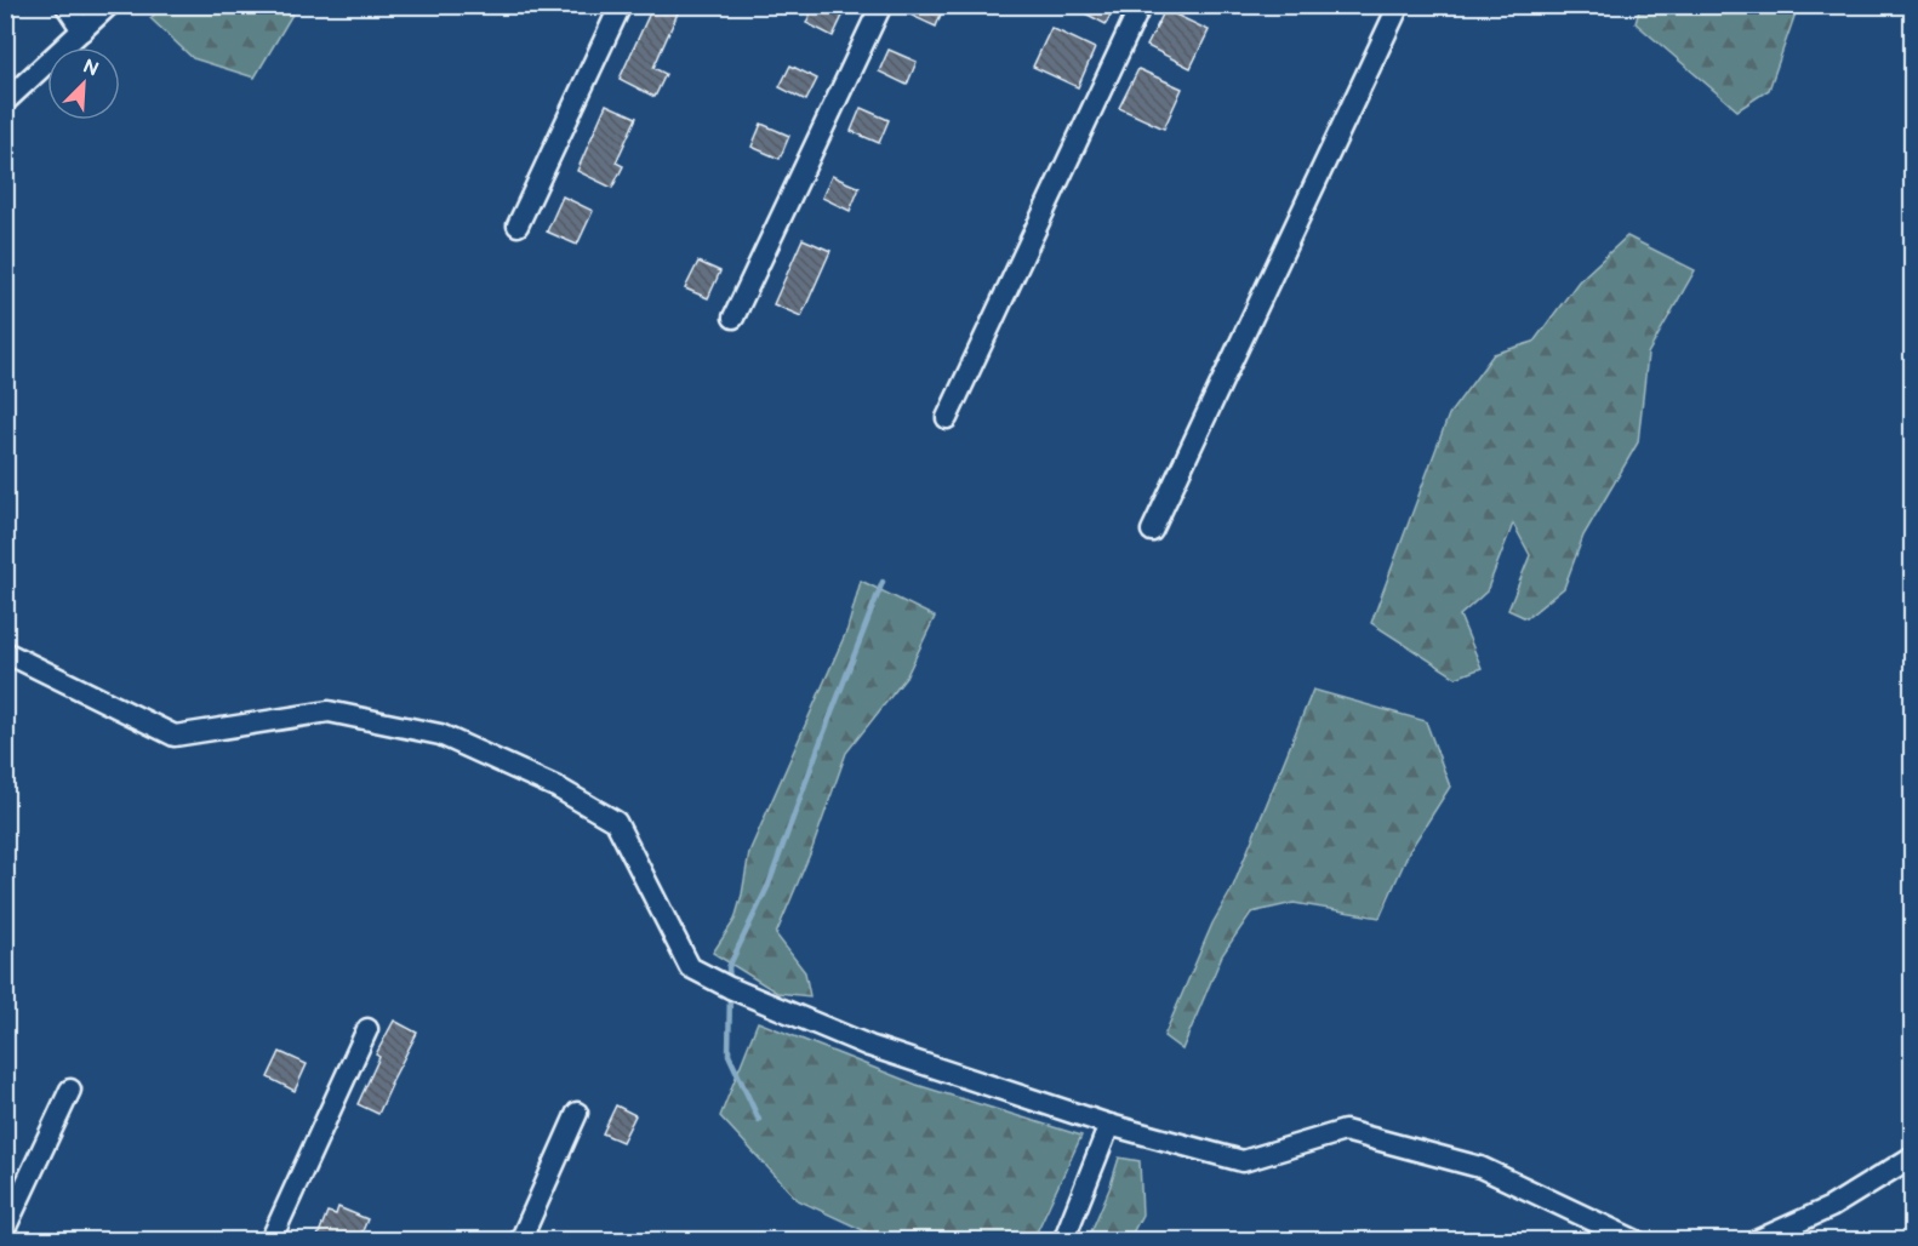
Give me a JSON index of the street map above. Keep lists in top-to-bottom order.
{
  "north": "top right"
}
